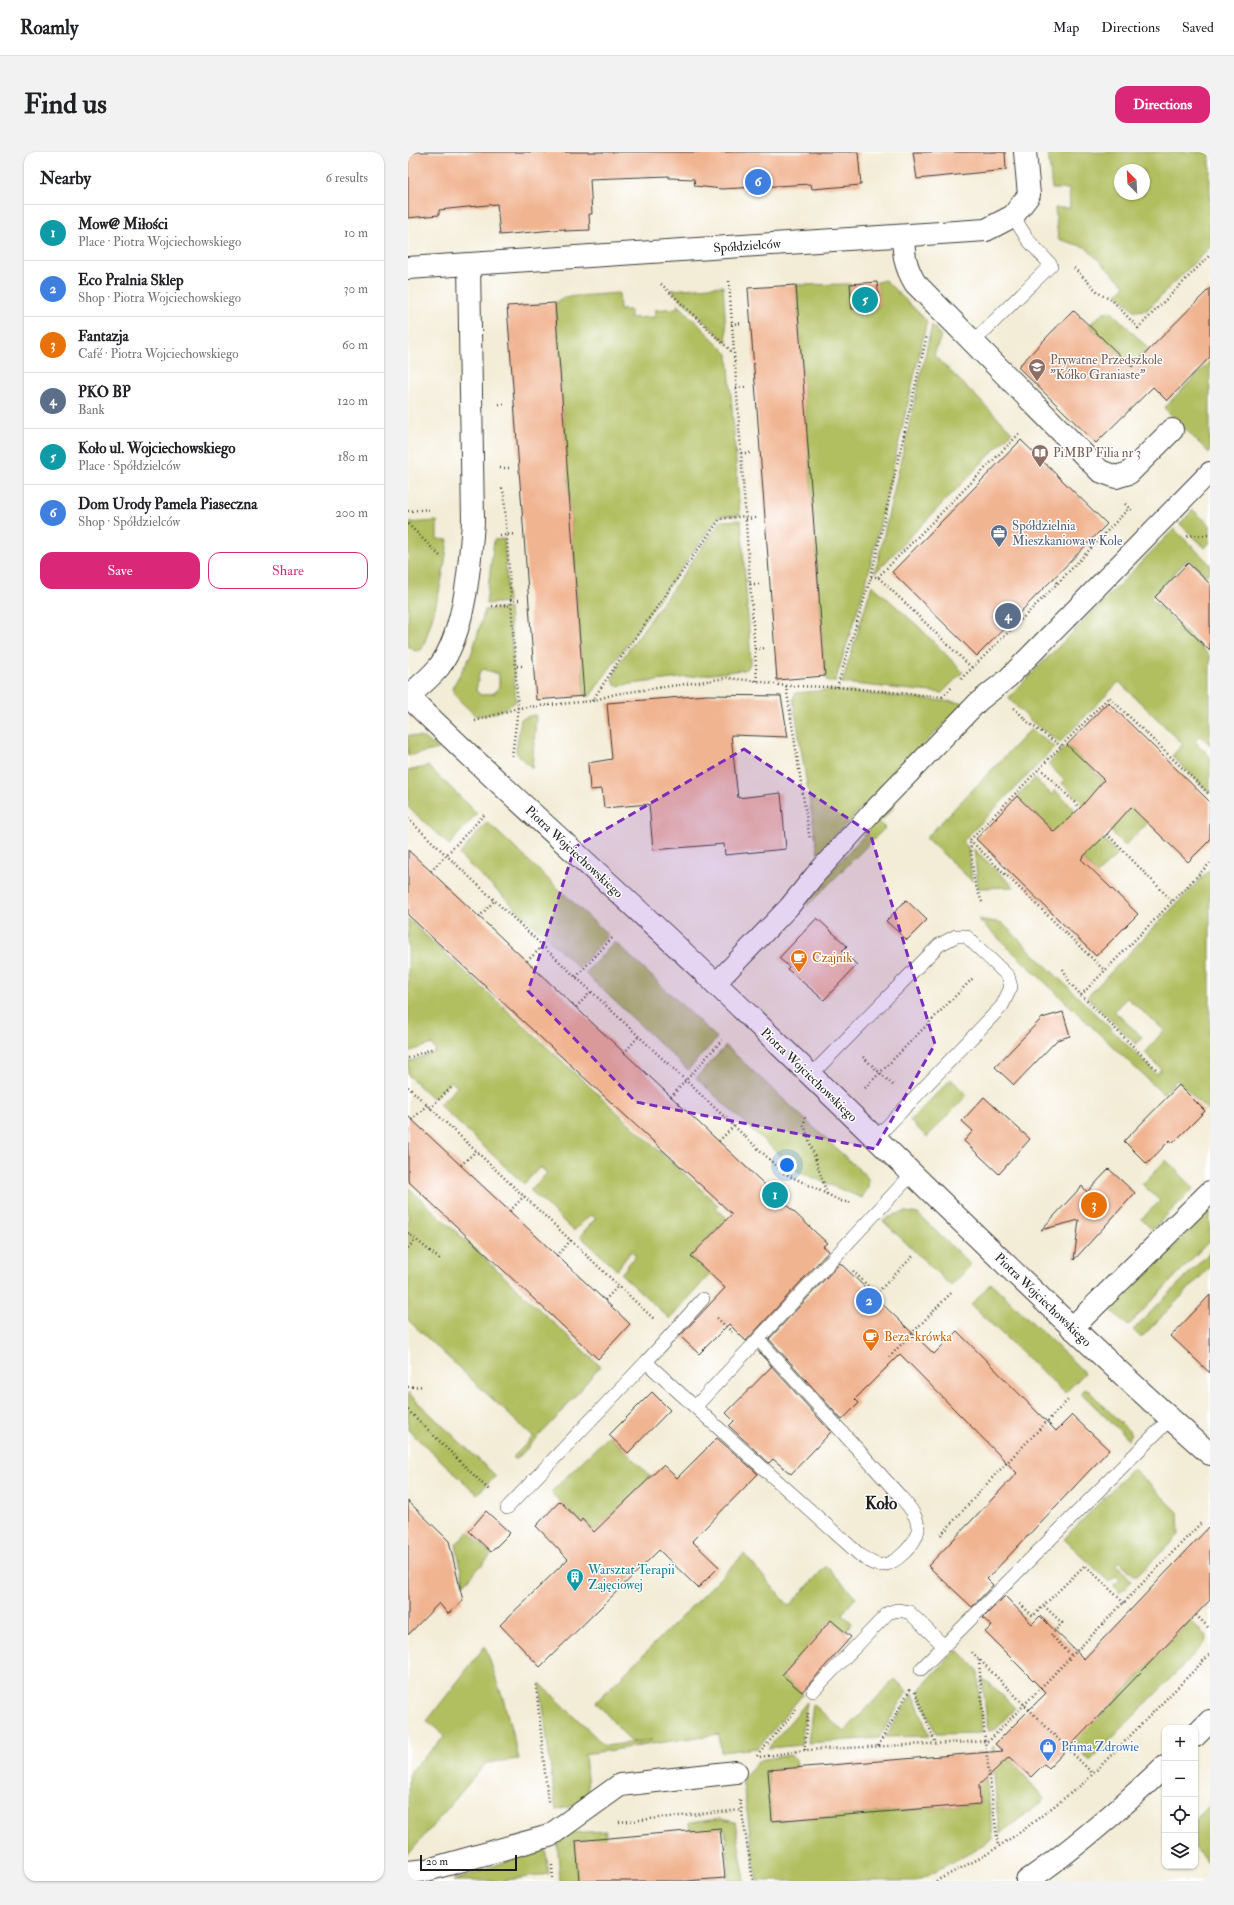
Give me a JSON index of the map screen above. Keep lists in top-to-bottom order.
{
  "streets": {
    "street": ["Spółdzielców", "Piotra Wojciechowskiego"]
  },
  "districts": ["Koło"],
  "places": {
    "school or university": ["Prywatne Przedszkole \"Kółko Graniaste\""],
    "library": ["PiMBP Filia nr 3"],
    "office": ["Spółdzielnia Mieszkaniowa w Kole"],
    "cafe": ["Czajnik", "Beza-krówka"],
    "building": ["Warsztat Terapii Zajęciowej"],
    "shop": ["Prima Zdrowie"]
  },
  "scale_bar": "20 m",
  "north": "top left",
  "page": {
    "header": "Roamly",
    "nav": ["Map", "Directions", "Saved"],
    "buttons": [
      "Directions",
      ["Save", "Share"]
    ],
    "title": "Find us",
    "heading": ["Nearby", "6 results"],
    "pins": [
      "6",
      "5",
      "4",
      "1",
      "3",
      "2"
    ],
    "list": [
      {
        "mark": "1",
        "name": "Mow@ Miłości",
        "note": "Place · Piotra Wojciechowskiego",
        "value": "10 m"
      },
      {
        "mark": "2",
        "name": "Eco Pralnia Sklep",
        "note": "Shop · Piotra Wojciechowskiego",
        "value": "30 m"
      },
      {
        "mark": "3",
        "name": "Fantazja",
        "note": "Café · Piotra Wojciechowskiego",
        "value": "60 m"
      },
      {
        "mark": "4",
        "name": "PKO BP",
        "note": "Bank",
        "value": "120 m"
      },
      {
        "mark": "5",
        "name": "Koło ul. Wojciechowskiego",
        "note": "Place · Spółdzielców",
        "value": "180 m"
      },
      {
        "mark": "6",
        "name": "Dom Urody Pamela Piaseczna",
        "note": "Shop · Spółdzielców",
        "value": "200 m"
      }
    ],
    "map_buttons": ["+", "−"],
    "scale": "20 m"
  }
}
